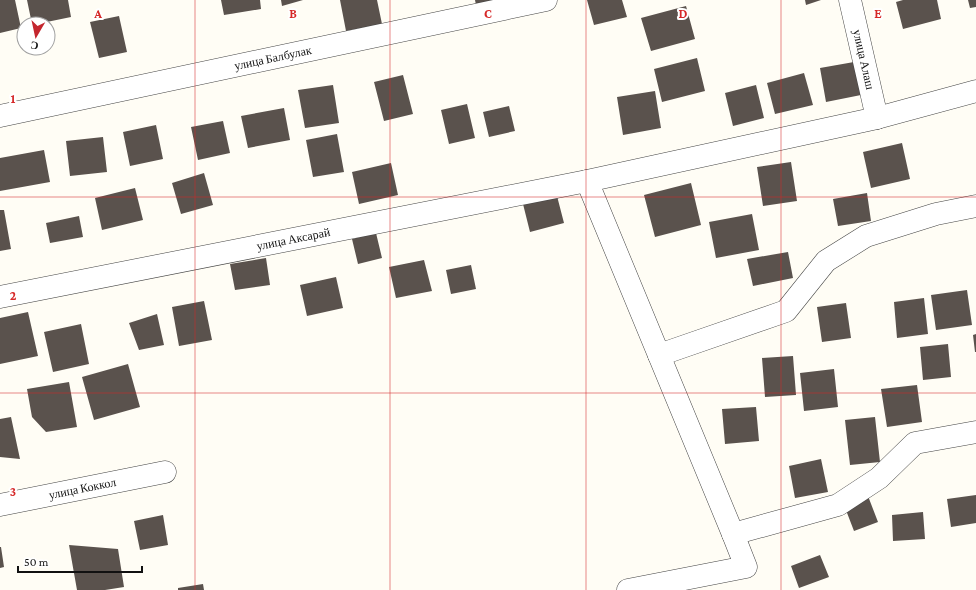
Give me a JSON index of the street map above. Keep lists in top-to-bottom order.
{
  "streets": {
    "street": [
      "улица Балбулак",
      "улица Алаш",
      "улица Аксарай",
      "улица Коккол"
    ]
  },
  "crossings": [
    ["улица Алаш", "улица Аксарай"]
  ],
  "scale_bar": "50 m",
  "north": "bottom",
  "grid": {
    "columns": [
      "A",
      "B",
      "C",
      "D",
      "E"
    ],
    "rows": ["1", "2", "3"]
  }
}
